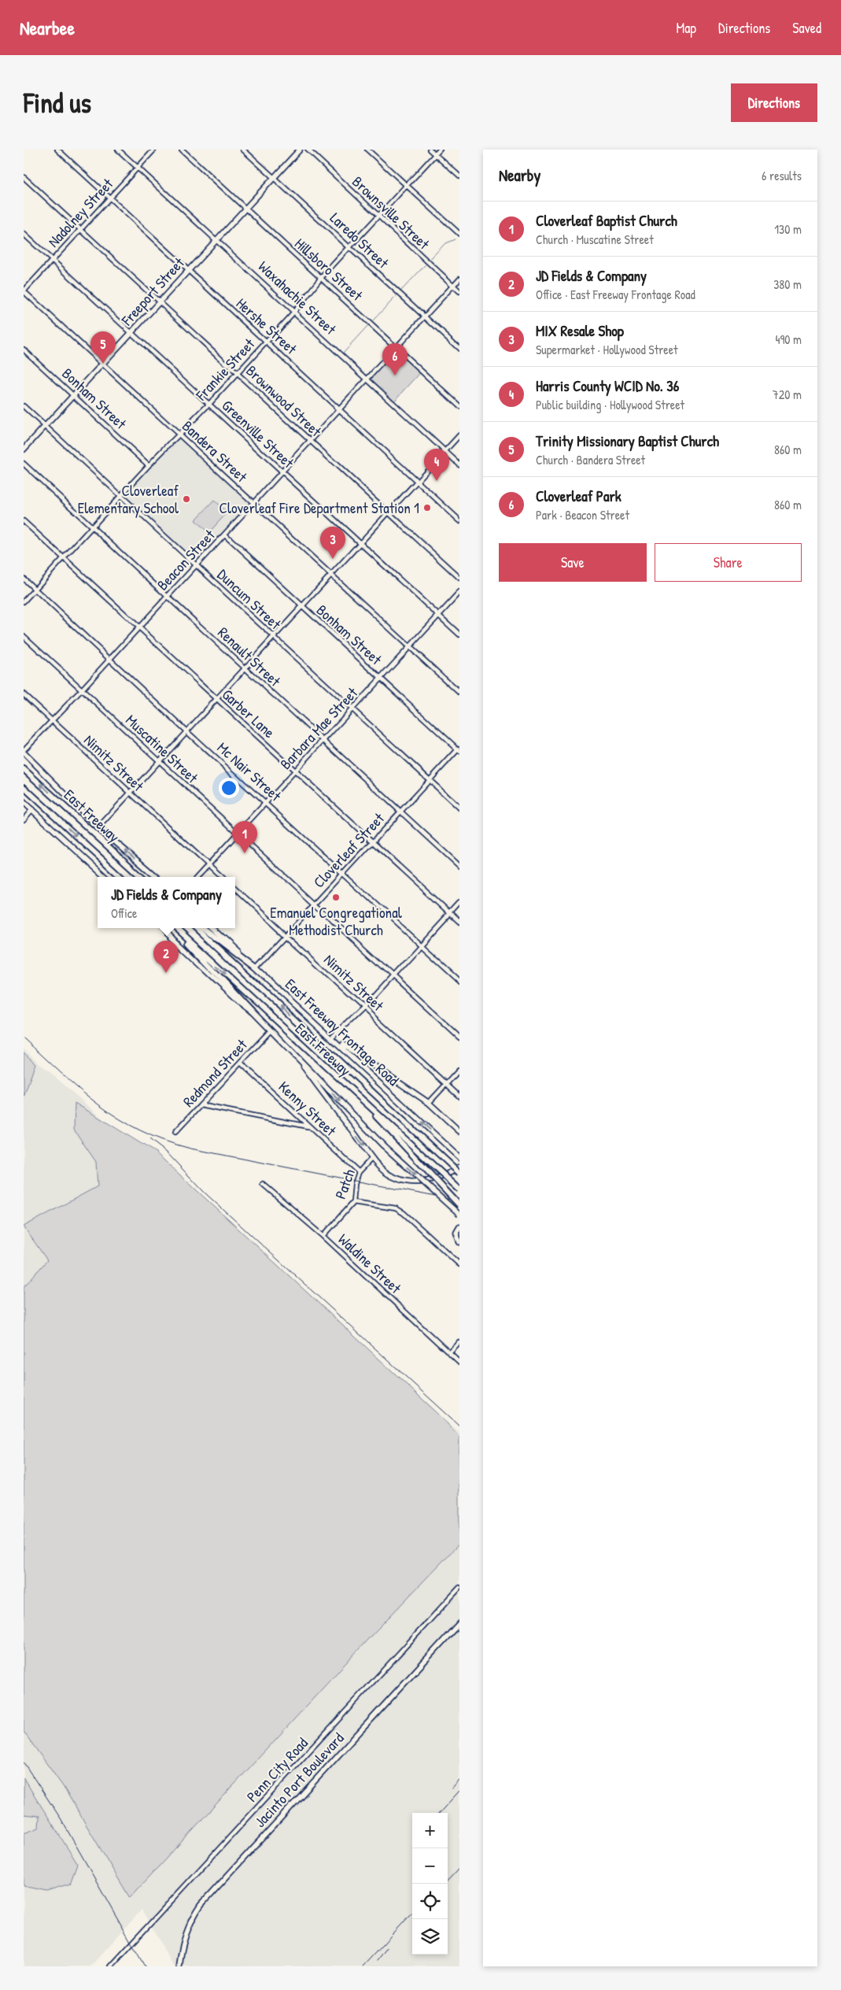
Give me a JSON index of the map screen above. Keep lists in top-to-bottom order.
{
  "streets": {
    "highway": ["East Freeway"],
    "main road": ["Freeport Street", "East Freeway Frontage Road", "Jacinto Port Boulevard"],
    "street": [
      "Nadolney Street",
      "Brownsville Street",
      "Laredo Street",
      "Hillsboro Street",
      "Waxahachie Street",
      "Hershe Street",
      "Frankie Street",
      "Bonham Street",
      "Brownwood Street",
      "Greenville Street",
      "Bandera Street",
      "Beacon Street",
      "Duncum Street",
      "Renault Street",
      "Garber Lane",
      "Barbara Mae Street",
      "Muscatine Street",
      "Nimitz Street",
      "Mc Nair Street",
      "Cloverleaf Street",
      "Redmond Street",
      "Kenny Street",
      "Patch",
      "Waldine Street",
      "Penn City Road"
    ]
  },
  "crossings": [
    ["Nadolney Street", "Waxahachie Street"],
    ["Nadolney Street", "Hershe Street"],
    ["Nadolney Street", "Brownwood Street"],
    ["Nadolney Street", "Greenville Street"],
    ["Nadolney Street", "Bandera Street"],
    ["Brownsville Street", "Frankie Street"],
    ["Brownsville Street", "Beacon Street"],
    ["Laredo Street", "Freeport Street"],
    ["Laredo Street", "Frankie Street"],
    ["Laredo Street", "Beacon Street"],
    ["Hillsboro Street", "Freeport Street"],
    ["Hillsboro Street", "Frankie Street"],
    ["Hillsboro Street", "Beacon Street"],
    ["Freeport Street", "Waxahachie Street"],
    ["Freeport Street", "Hershe Street"],
    ["Freeport Street", "Bonham Street"],
    ["Freeport Street", "Brownwood Street"],
    ["Freeport Street", "Greenville Street"],
    ["Freeport Street", "Bandera Street"],
    ["Freeport Street", "Duncum Street"],
    ["Waxahachie Street", "Frankie Street"],
    ["Waxahachie Street", "Beacon Street"],
    ["Hershe Street", "Frankie Street"],
    ["Hershe Street", "Beacon Street"],
    ["Frankie Street", "Bonham Street"],
    ["Frankie Street", "Brownwood Street"],
    ["Frankie Street", "Greenville Street"],
    ["Frankie Street", "Bandera Street"],
    ["Frankie Street", "Duncum Street"],
    ["Frankie Street", "Renault Street"],
    ["Frankie Street", "Garber Lane"],
    ["Frankie Street", "Mc Nair Street"],
    ["Bonham Street", "Beacon Street"],
    ["Bonham Street", "Barbara Mae Street"],
    ["Bonham Street", "Cloverleaf Street"],
    ["Brownwood Street", "Beacon Street"],
    ["Greenville Street", "Beacon Street"],
    ["Greenville Street", "Barbara Mae Street"],
    ["Bandera Street", "Beacon Street"],
    ["Bandera Street", "Barbara Mae Street"],
    ["Beacon Street", "Duncum Street"],
    ["Beacon Street", "Renault Street"],
    ["Beacon Street", "Garber Lane"],
    ["Beacon Street", "Muscatine Street"],
    ["Beacon Street", "Nimitz Street"],
    ["Beacon Street", "Mc Nair Street"],
    ["Duncum Street", "Barbara Mae Street"],
    ["Duncum Street", "Cloverleaf Street"],
    ["Renault Street", "Barbara Mae Street"],
    ["Renault Street", "Cloverleaf Street"],
    ["Garber Lane", "Barbara Mae Street"],
    ["Garber Lane", "Cloverleaf Street"],
    ["Barbara Mae Street", "Muscatine Street"],
    ["Barbara Mae Street", "Nimitz Street"],
    ["Barbara Mae Street", "Mc Nair Street"],
    ["Muscatine Street", "Cloverleaf Street"],
    ["Nimitz Street", "Cloverleaf Street"],
    ["Mc Nair Street", "Cloverleaf Street"],
    ["Cloverleaf Street", "East Freeway Frontage Road"],
    ["Redmond Street", "Kenny Street"],
    ["Kenny Street", "Patch"],
    ["Patch", "Waldine Street"]
  ],
  "places": ["Cloverleaf Elementary School", "Cloverleaf Fire Department Station 1", "Emanuel Congregational Methodist Church"],
  "page": {
    "header": "Nearbee",
    "nav": ["Map", "Directions", "Saved"],
    "buttons": [
      "Directions",
      ["Save", "Share"]
    ],
    "title": "Find us",
    "heading": ["Nearby", "6 results"],
    "list": [
      {
        "mark": "1",
        "name": "Cloverleaf Baptist Church",
        "note": "Church · Muscatine Street",
        "value": "130 m"
      },
      {
        "mark": "2",
        "name": "JD Fields & Company",
        "note": "Office · East Freeway Frontage Road",
        "value": "380 m"
      },
      {
        "mark": "3",
        "name": "MIX Resale Shop",
        "note": "Supermarket · Hollywood Street",
        "value": "490 m"
      },
      {
        "mark": "4",
        "name": "Harris County WCID No. 36",
        "note": "Public building · Hollywood Street",
        "value": "720 m"
      },
      {
        "mark": "5",
        "name": "Trinity Missionary Baptist Church",
        "note": "Church · Bandera Street",
        "value": "860 m"
      },
      {
        "mark": "6",
        "name": "Cloverleaf Park",
        "note": "Park · Beacon Street",
        "value": "860 m"
      }
    ],
    "pins": [
      "5",
      "6",
      "4",
      "3",
      "1",
      "2"
    ],
    "popup": ["JD Fields & Company", "Office"],
    "map_buttons": ["+", "−"]
  }
}
